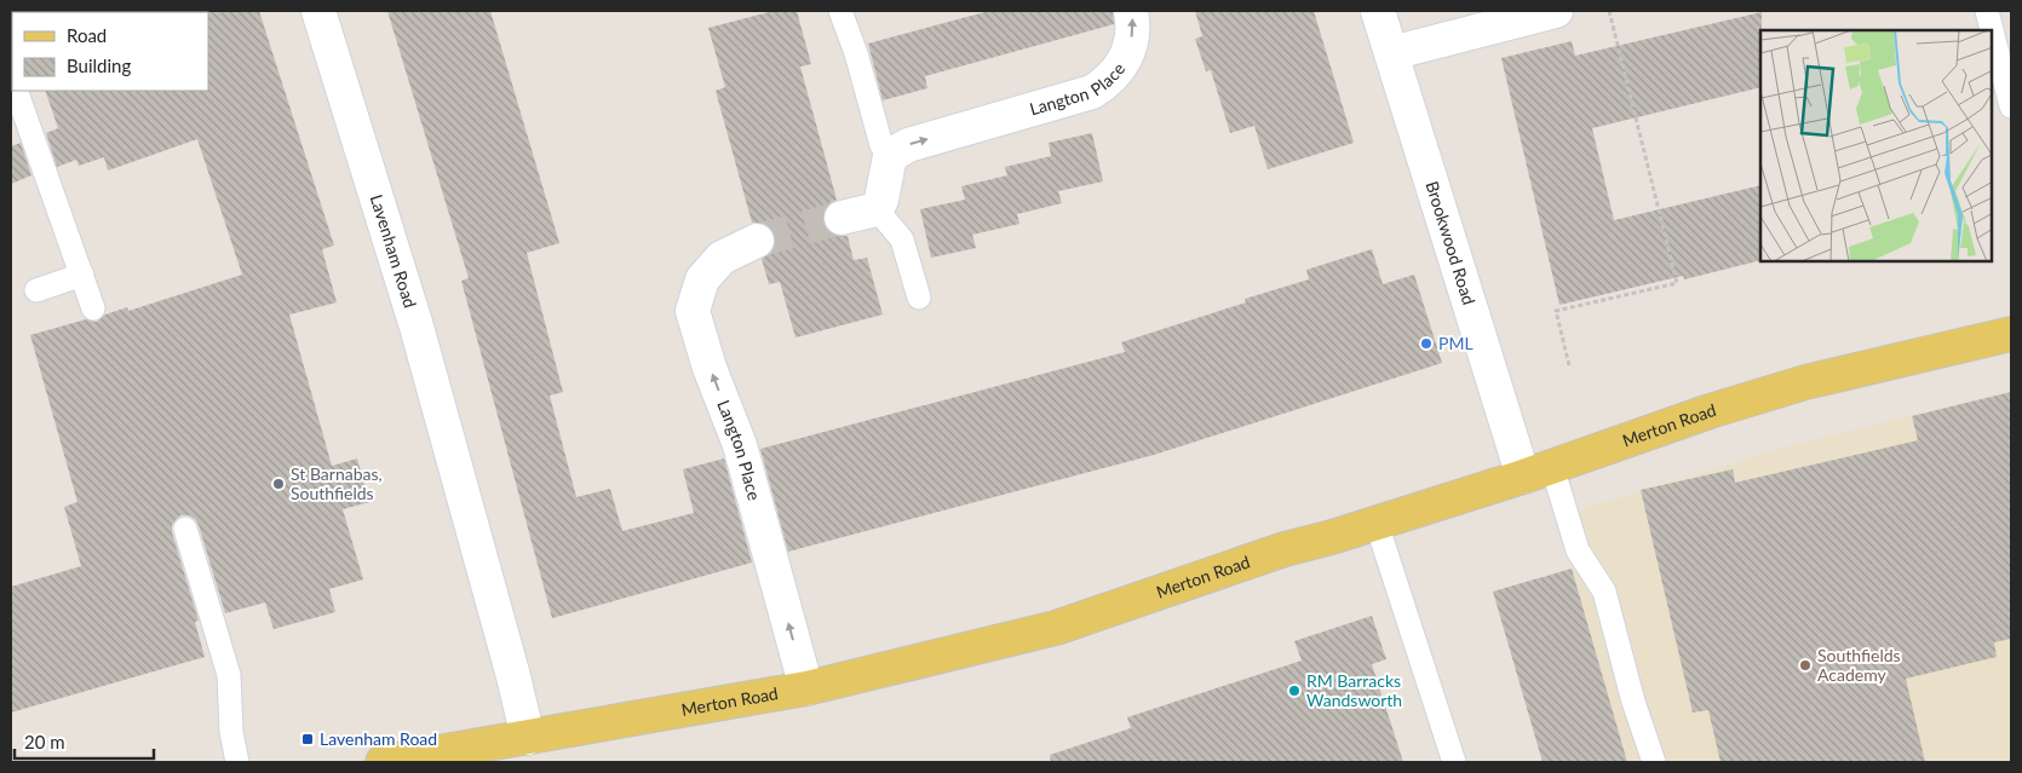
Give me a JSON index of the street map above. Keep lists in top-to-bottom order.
{
  "streets": {
    "main road": ["Merton Road"],
    "street": ["Langton Place", "Brookwood Road", "Lavenham Road"]
  },
  "crossings": [
    ["Langton Place", "Merton Road"],
    ["Brookwood Road", "Merton Road"],
    ["Lavenham Road", "Merton Road"]
  ],
  "places": {
    "other": [
      "PML",
      "St Barnabas, Southfields",
      "Southfields Academy",
      "RM Barracks Wandsworth"
    ],
    "transit": ["Lavenham Road"]
  },
  "legend": ["Road", "Building"],
  "scale_bar": "20 m"
}
